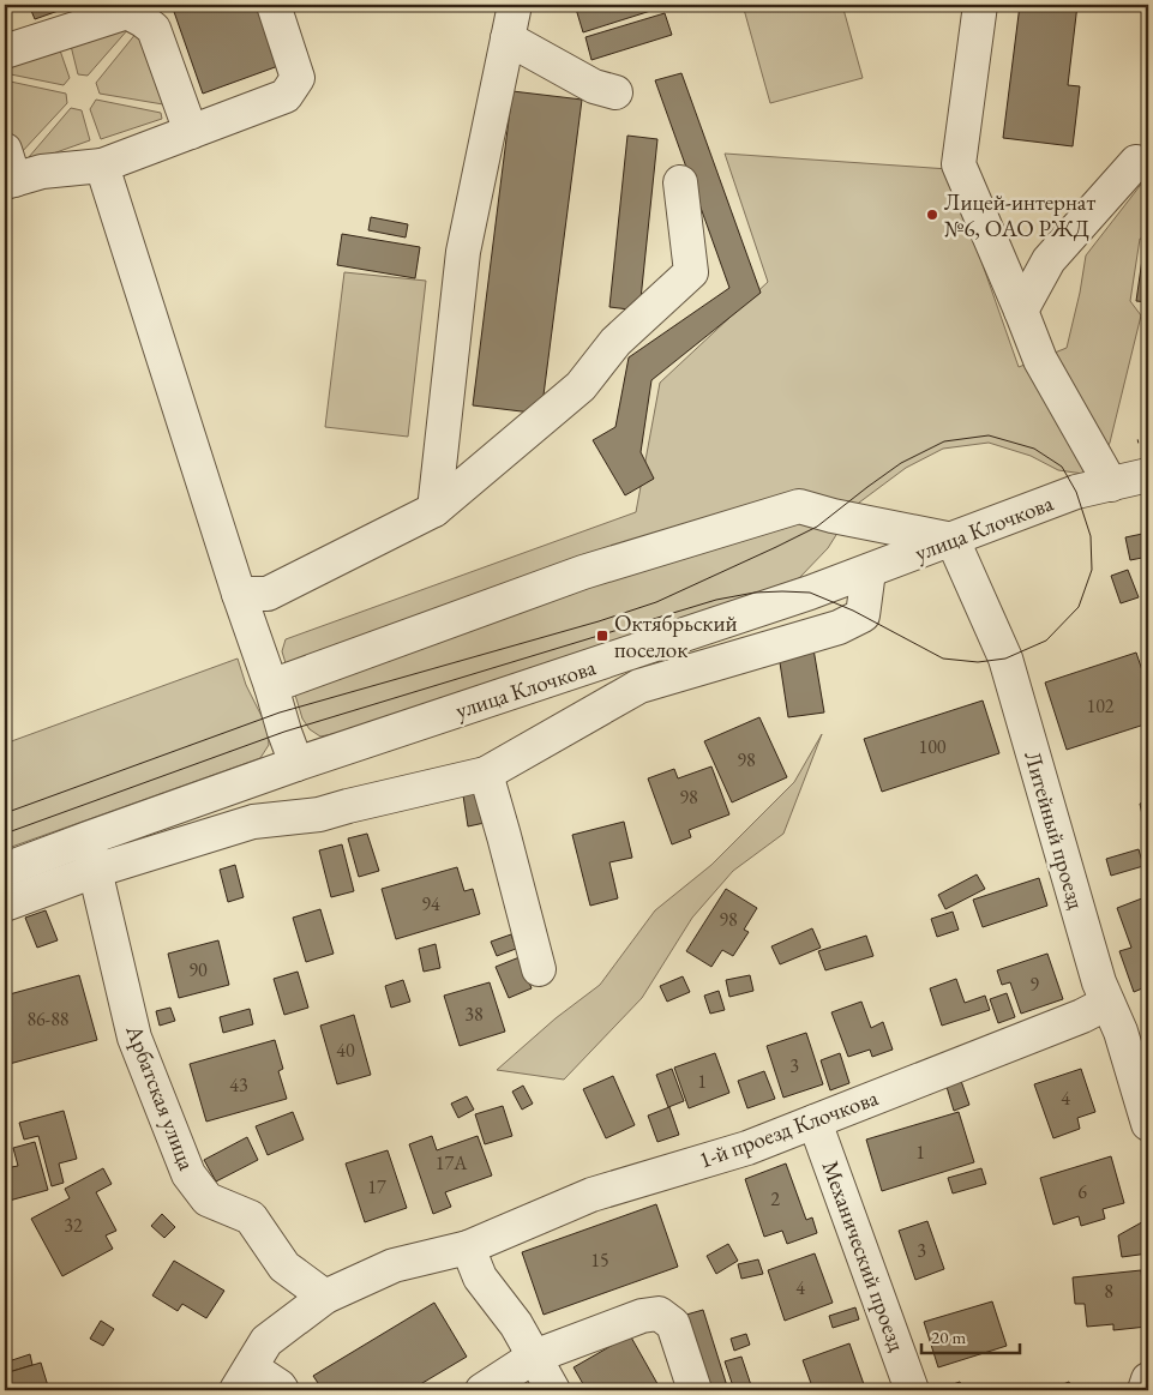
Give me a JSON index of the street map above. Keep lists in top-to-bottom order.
{
  "streets": {
    "street": [
      "улица Клочкова",
      "Литейный проезд",
      "Арбатская улица",
      "1-й проезд Клочкова",
      "Механический проезд"
    ]
  },
  "crossings": [
    ["улица Клочкова", "Литейный проезд"],
    ["улица Клочкова", "Арбатская улица"],
    ["Литейный проезд", "1-й проезд Клочкова"],
    ["Арбатская улица", "1-й проезд Клочкова"],
    ["1-й проезд Клочкова", "Механический проезд"]
  ],
  "places": {
    "other": ["Лицей-интернат №6, ОАО РЖД"],
    "transit": ["Октябрьский поселок"]
  },
  "house_numbers": [
    "102",
    "100",
    "98",
    "98",
    "94",
    "98",
    "90",
    "9",
    "38",
    "86-88",
    "40",
    "3",
    "1",
    "43",
    "4",
    "1",
    "17А",
    "17",
    "6",
    "2",
    "32",
    "3",
    "15",
    "4",
    "8"
  ],
  "scale_bar": "20 m"
}
